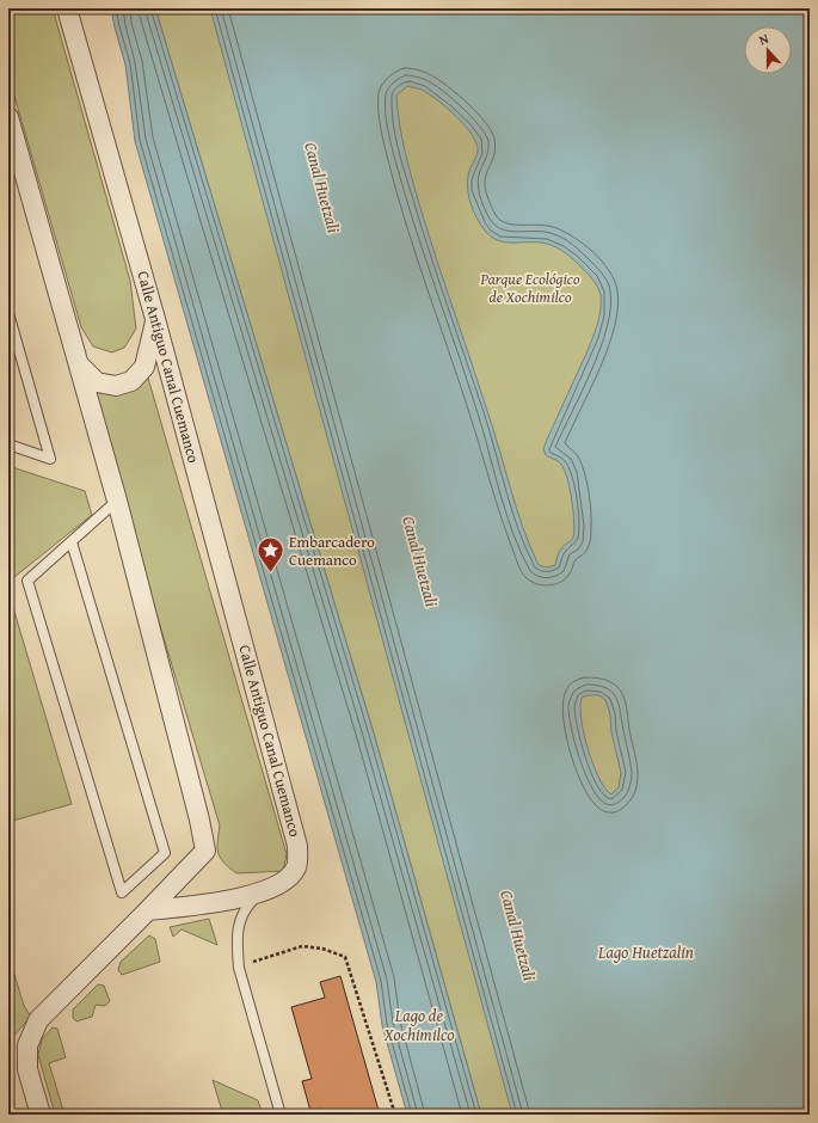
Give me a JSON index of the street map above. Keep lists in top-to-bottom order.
{
  "streets": {
    "street": ["Calle Antiguo Canal Cuemanco"]
  },
  "water": ["Canal Huetzali", "Lago Huetzalin", "Lago de Xochimilco"],
  "parks": ["Parque Ecológico de Xochimilco"],
  "places": {
    "place": ["Embarcadero Cuemanco"]
  },
  "north": "top"
}
